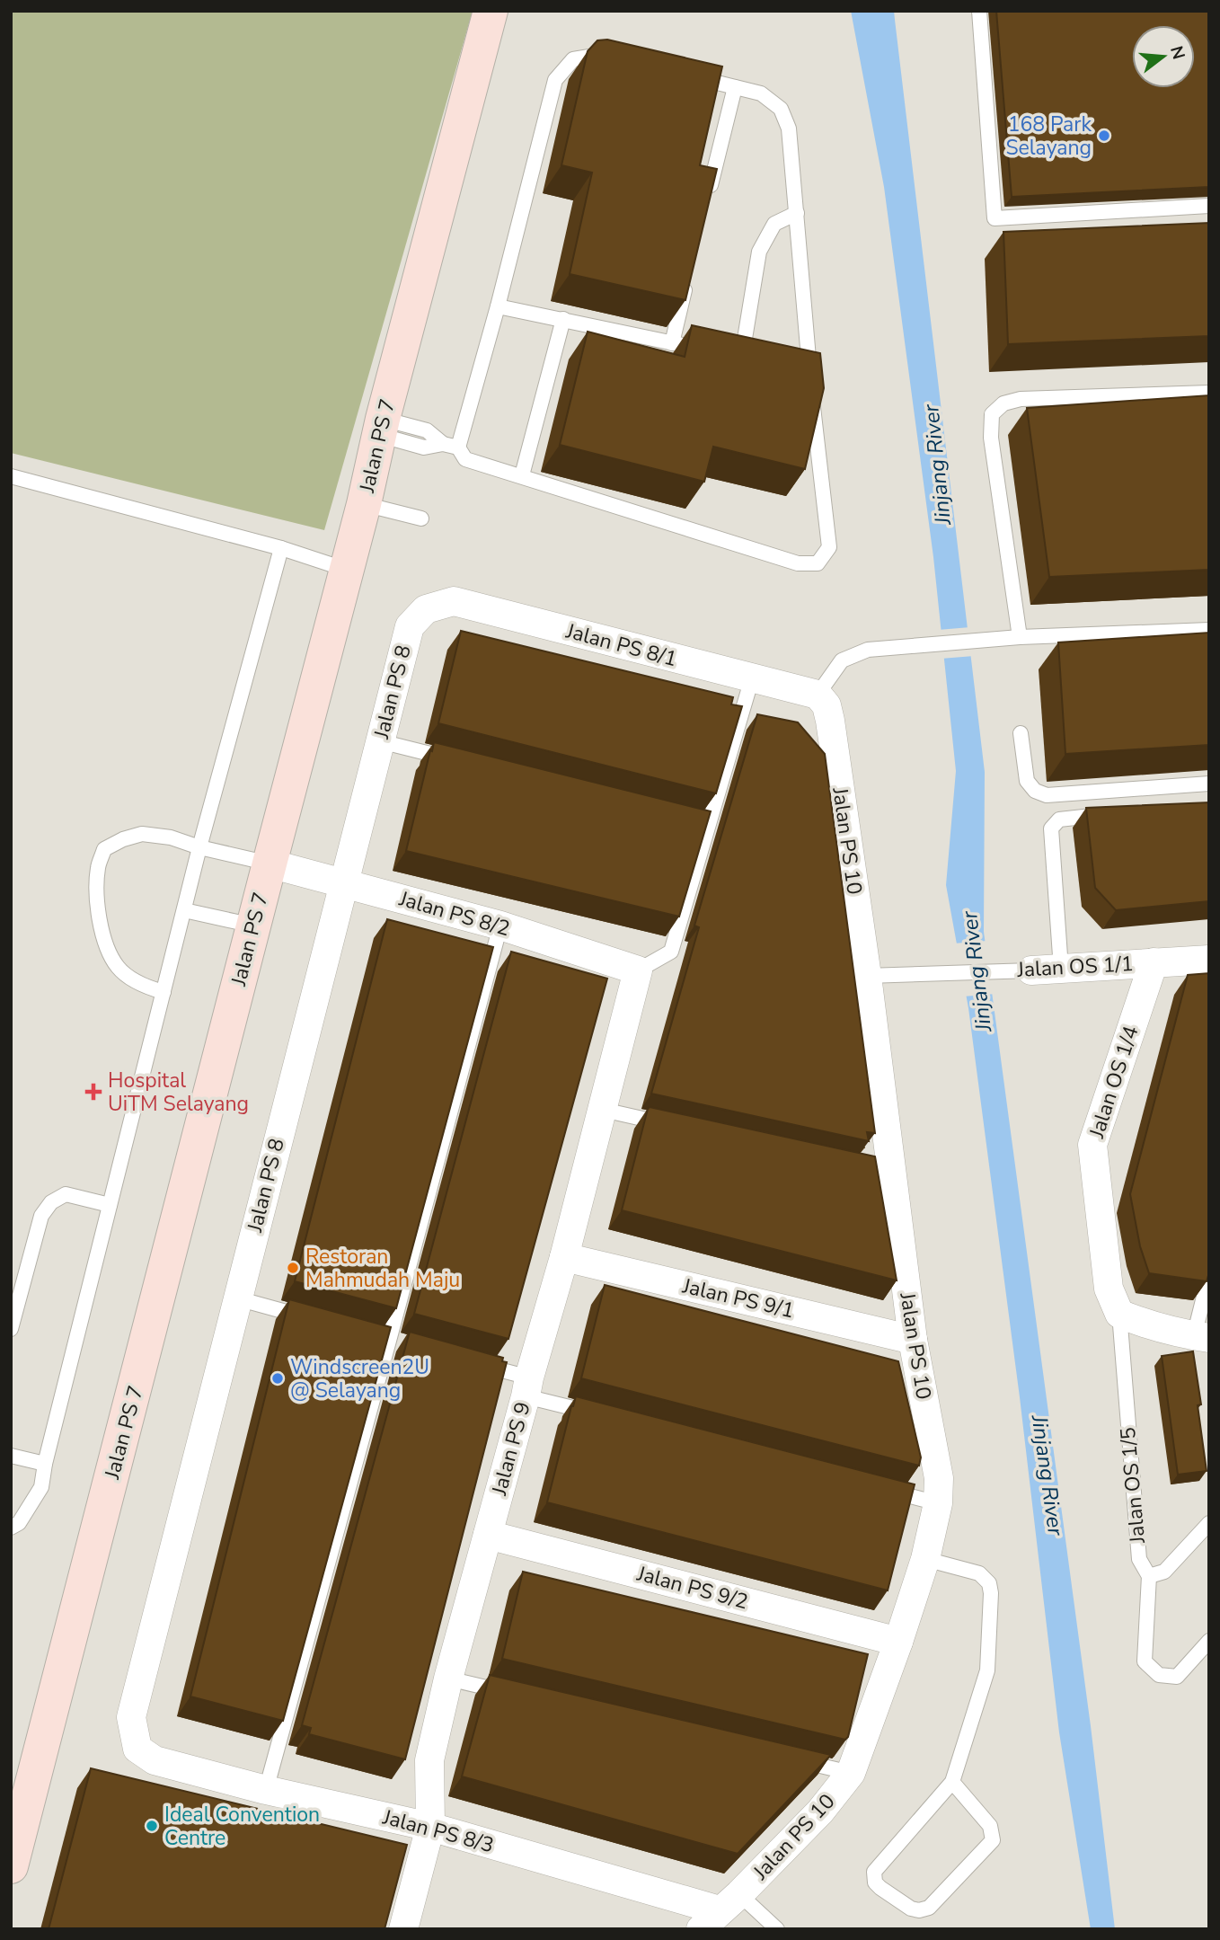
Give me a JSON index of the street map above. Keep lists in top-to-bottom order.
{
  "streets": {
    "street": [
      "Jalan PS 7",
      "Jalan PS 8/1",
      "Jalan PS 8",
      "Jalan PS 10",
      "Jalan PS 8/2",
      "Jalan OS 1/1",
      "Jalan OS 1/4",
      "Jalan PS 9/1",
      "Jalan PS 9",
      "Jalan PS 9/2",
      "Jalan PS 8/3"
    ],
    "lane": ["Jalan OS 1/5"]
  },
  "crossings": [
    ["Jalan PS 7", "Jalan PS 8/2"],
    ["Jalan PS 8/1", "Jalan PS 8"],
    ["Jalan PS 8/1", "Jalan PS 10"],
    ["Jalan PS 8", "Jalan PS 8/2"],
    ["Jalan PS 8", "Jalan PS 8/3"],
    ["Jalan PS 10", "Jalan OS 1/1"],
    ["Jalan PS 10", "Jalan PS 9/1"],
    ["Jalan PS 10", "Jalan PS 9/2"],
    ["Jalan PS 10", "Jalan PS 8/3"],
    ["Jalan PS 8/2", "Jalan PS 9"],
    ["Jalan OS 1/1", "Jalan OS 1/4"],
    ["Jalan OS 1/4", "Jalan OS 1/5"],
    ["Jalan PS 9/1", "Jalan PS 9"],
    ["Jalan PS 9", "Jalan PS 9/2"],
    ["Jalan PS 9", "Jalan PS 8/3"]
  ],
  "water": ["Jinjang River"],
  "places": {
    "other": [
      "168 Park Selayang",
      "Restoran Mahmudah Maju",
      "Windscreen2U @ Selayang",
      "Ideal Convention Centre"
    ],
    "health": ["Hospital UiTM Selayang"]
  },
  "north": "right"
}
